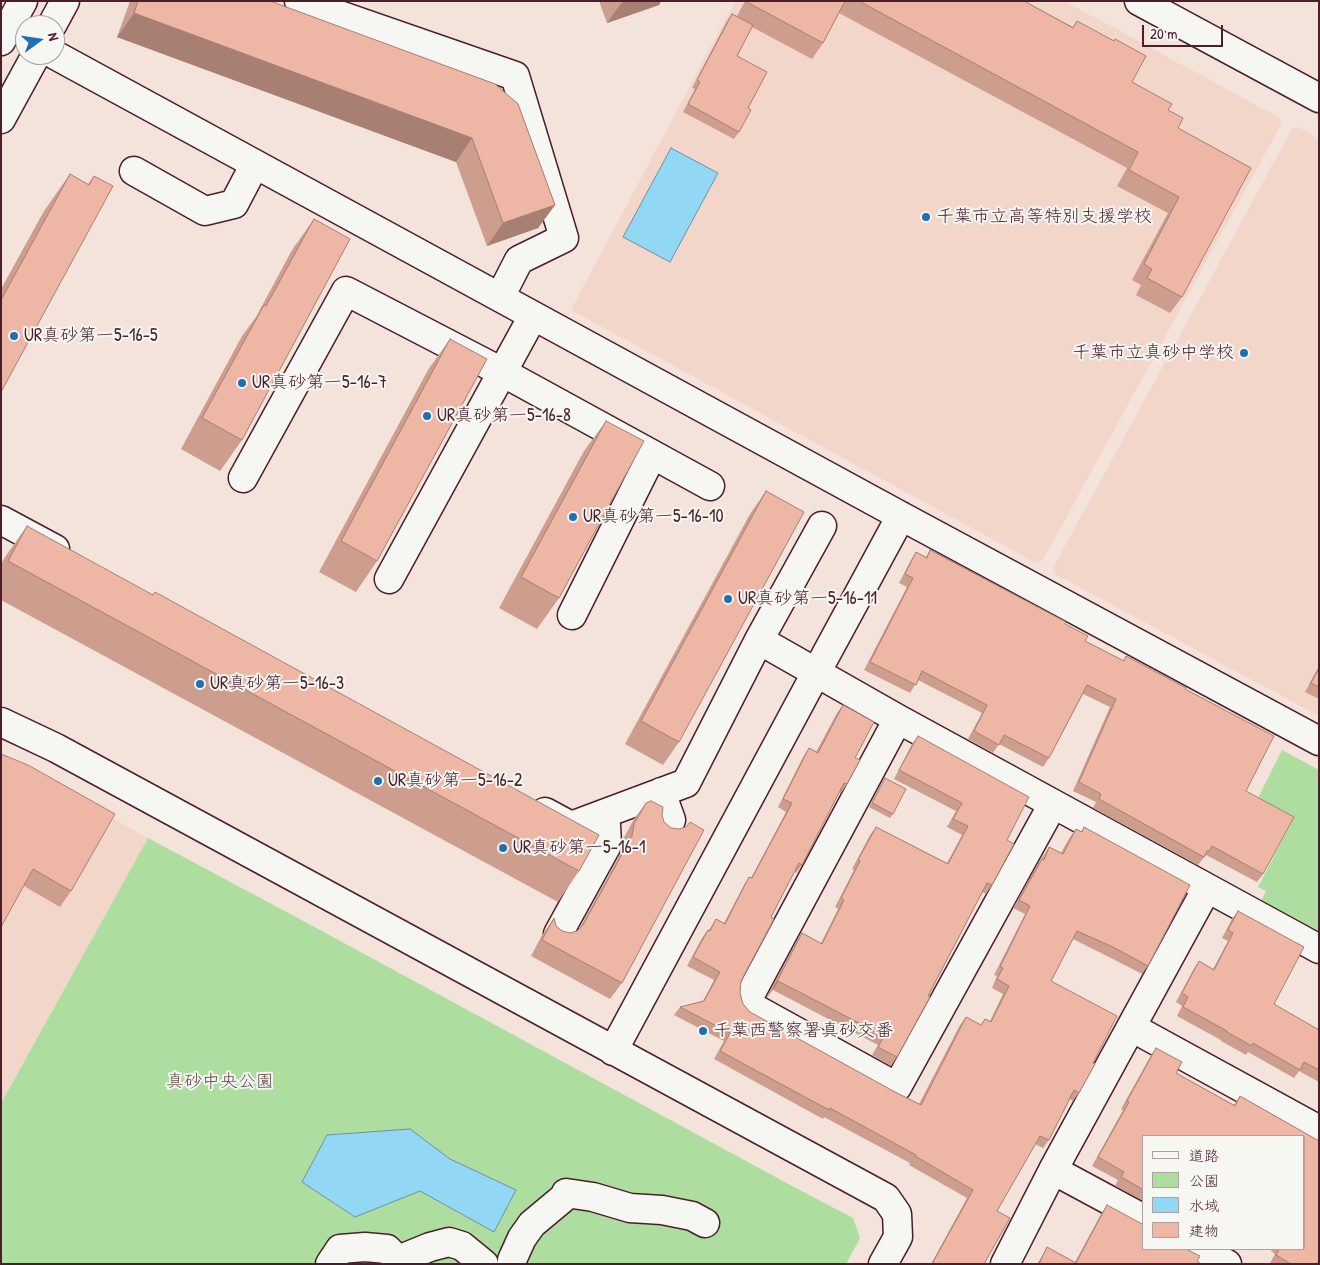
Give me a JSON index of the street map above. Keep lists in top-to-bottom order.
{
  "parks": ["真砂中央公園"],
  "places": [
    "千葉市立高等特別支援学校",
    "UR真砂第一5-16-5",
    "千葉市立真砂中学校",
    "UR真砂第一5-16-7",
    "UR真砂第一5-16-8",
    "UR真砂第一5-16-10",
    "UR真砂第一5-16-11",
    "UR真砂第一5-16-3",
    "UR真砂第一5-16-2",
    "UR真砂第一5-16-1",
    "千葉西警察署真砂交番"
  ],
  "legend": [
    "道路",
    "公園",
    "水域",
    "建物"
  ],
  "scale_bar": "20 m",
  "north": "right"
}
